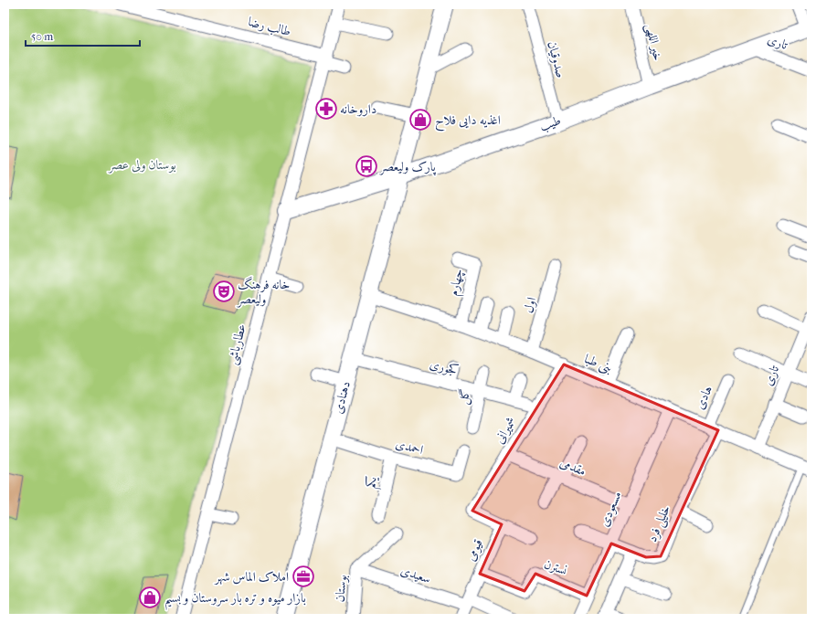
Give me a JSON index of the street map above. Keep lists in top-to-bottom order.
{
  "streets": {
    "main road": ["طیب", "دهنادی"],
    "street": [
      "طالب رضا",
      "خیر اللهی",
      "تاری",
      "صدوقیان",
      "چهارم",
      "اول",
      "عطارباشی",
      "بنی طبا",
      "کجوری",
      "گل",
      "هادی",
      "شمیرانی",
      "احمدی",
      "مقدمی",
      "یکم",
      "مسعودی",
      "خلیلی فرد",
      "قیومی",
      "نسترن",
      "سعیدی",
      "بوستان"
    ]
  },
  "crossings": [
    ["طالب رضا", "عطارباشی"],
    ["خیر اللهی", "طیب"],
    ["تاری", "طیب"],
    ["تاری", "بنی طبا"],
    ["صدوقیان", "طیب"],
    ["طیب", "عطارباشی"],
    ["طیب", "دهنادی"],
    ["چهارم", "بنی طبا"],
    ["اول", "بنی طبا"],
    ["بنی طبا", "دهنادی"],
    ["بنی طبا", "هادی"],
    ["بنی طبا", "شمیرانی"],
    ["بنی طبا", "مسعودی"],
    ["بنی طبا", "خلیلی فرد"],
    ["کجوری", "گل"],
    ["کجوری", "دهنادی"],
    ["دهنادی", "احمدی"],
    ["هادی", "خلیلی فرد"],
    ["شمیرانی", "مقدمی"],
    ["شمیرانی", "قیومی"],
    ["احمدی", "یکم"],
    ["مقدمی", "مسعودی"],
    ["مسعودی", "نسترن"],
    ["قیومی", "نسترن"],
    ["قیومی", "سعیدی"],
    ["سعیدی", "بوستان"]
  ],
  "parks": ["بوستان ولی عصر"],
  "places": {
    "pharmacy": ["داروخانه"],
    "shop": ["اغذیه دایی فلاح", "بازار میوه و تره بار سروستان و بسیم"],
    "bus stop": ["پارک ولیعصر"],
    "theatre": ["خانه فرهنگ ولیعصر"],
    "office": ["املاک الماس شهر"]
  },
  "scale_bar": "50 m"
}
